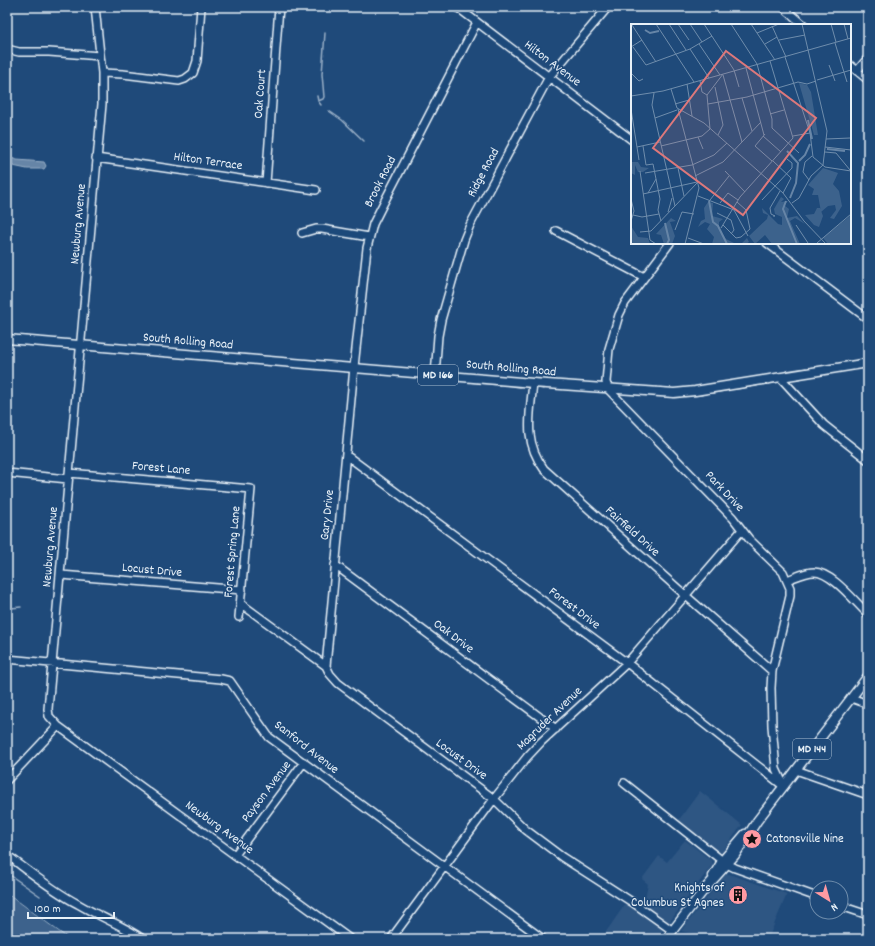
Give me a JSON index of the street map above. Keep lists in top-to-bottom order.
{
  "streets": {
    "main road": ["South Rolling Road", "MD 166", "MD 144"],
    "street": [
      "Hilton Avenue",
      "Oak Court",
      "Hilton Terrace",
      "Ridge Road",
      "Brook Road",
      "Newburg Avenue",
      "Forest Lane",
      "Park Drive",
      "Gary Drive",
      "Fairfield Drive",
      "Forest Spring Lane",
      "Locust Drive",
      "Forest Drive",
      "Oak Drive",
      "Magruder Avenue",
      "Sanford Avenue",
      "Payson Avenue"
    ]
  },
  "crossings": [
    ["Hilton Avenue", "Ridge Road"],
    ["Hilton Avenue", "Brook Road"],
    ["Oak Court", "Hilton Terrace"],
    ["Hilton Terrace", "Newburg Avenue"],
    ["Ridge Road", "South Rolling Road"],
    ["Brook Road", "South Rolling Road"],
    ["Brook Road", "Gary Drive"],
    ["Newburg Avenue", "South Rolling Road"],
    ["Newburg Avenue", "Forest Lane"],
    ["Newburg Avenue", "Locust Drive"],
    ["Newburg Avenue", "Sanford Avenue"],
    ["Newburg Avenue", "Payson Avenue"],
    ["South Rolling Road", "Park Drive"],
    ["South Rolling Road", "Gary Drive"],
    ["South Rolling Road", "Fairfield Drive"],
    ["Forest Lane", "Forest Spring Lane"],
    ["Park Drive", "Magruder Avenue"],
    ["Gary Drive", "Locust Drive"],
    ["Gary Drive", "Forest Drive"],
    ["Gary Drive", "Oak Drive"],
    ["Fairfield Drive", "Magruder Avenue"],
    ["Forest Spring Lane", "Locust Drive"],
    ["Locust Drive", "Magruder Avenue"],
    ["Locust Drive", "MD 144"],
    ["Forest Drive", "Magruder Avenue"],
    ["Forest Drive", "MD 144"],
    ["Oak Drive", "Magruder Avenue"],
    ["Magruder Avenue", "Sanford Avenue"],
    ["Sanford Avenue", "Payson Avenue"]
  ],
  "places": {
    "place": ["Catonsville Nine"],
    "building": ["Knights of Columbus St Agnes"]
  },
  "scale_bar": "100 m",
  "north": "bottom right"
}
